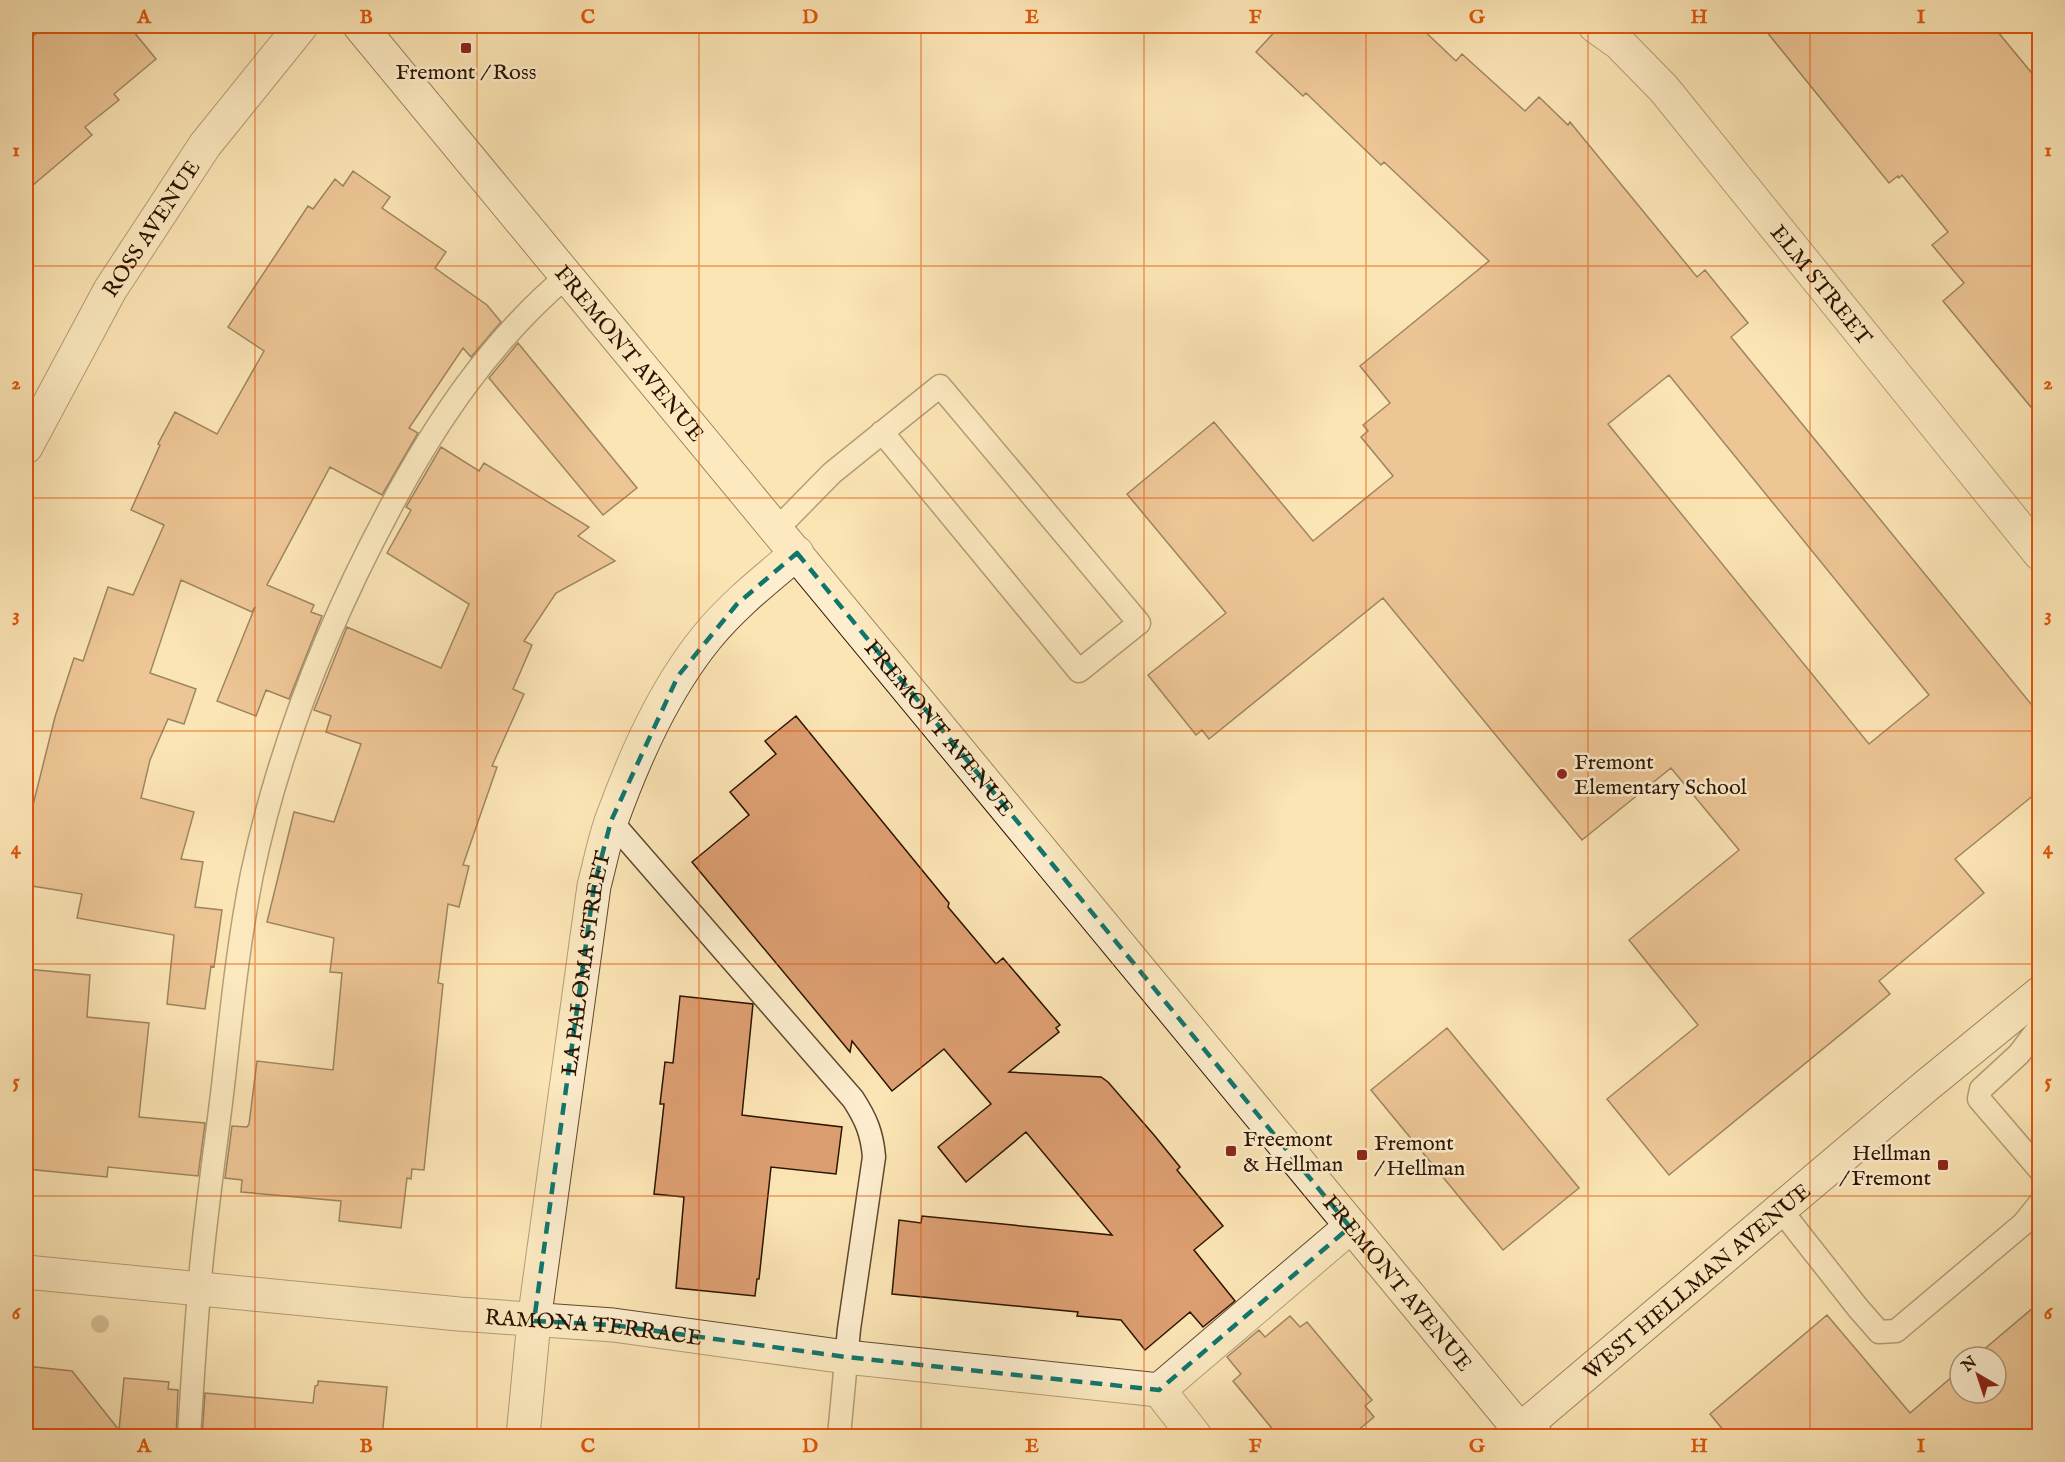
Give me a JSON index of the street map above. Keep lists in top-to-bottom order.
{
  "streets": {
    "street": [
      "ROSS AVENUE",
      "ELM STREET",
      "FREMONT AVENUE",
      "LA PALOMA STREET",
      "WEST HELLMAN AVENUE",
      "RAMONA TERRACE"
    ]
  },
  "crossings": [
    ["FREMONT AVENUE", "LA PALOMA STREET"],
    ["FREMONT AVENUE", "WEST HELLMAN AVENUE"],
    ["LA PALOMA STREET", "RAMONA TERRACE"]
  ],
  "places": {
    "transit": [
      "Fremont / Ross",
      "Freemont & Hellman",
      "Fremont / Hellman",
      "Hellman / Fremont"
    ],
    "other": ["Fremont Elementary School"]
  },
  "north": "top left",
  "grid": {
    "columns": [
      "A",
      "B",
      "C",
      "D",
      "E",
      "F",
      "G",
      "H",
      "I"
    ],
    "rows": [
      "1",
      "2",
      "3",
      "4",
      "5",
      "6"
    ]
  }
}
